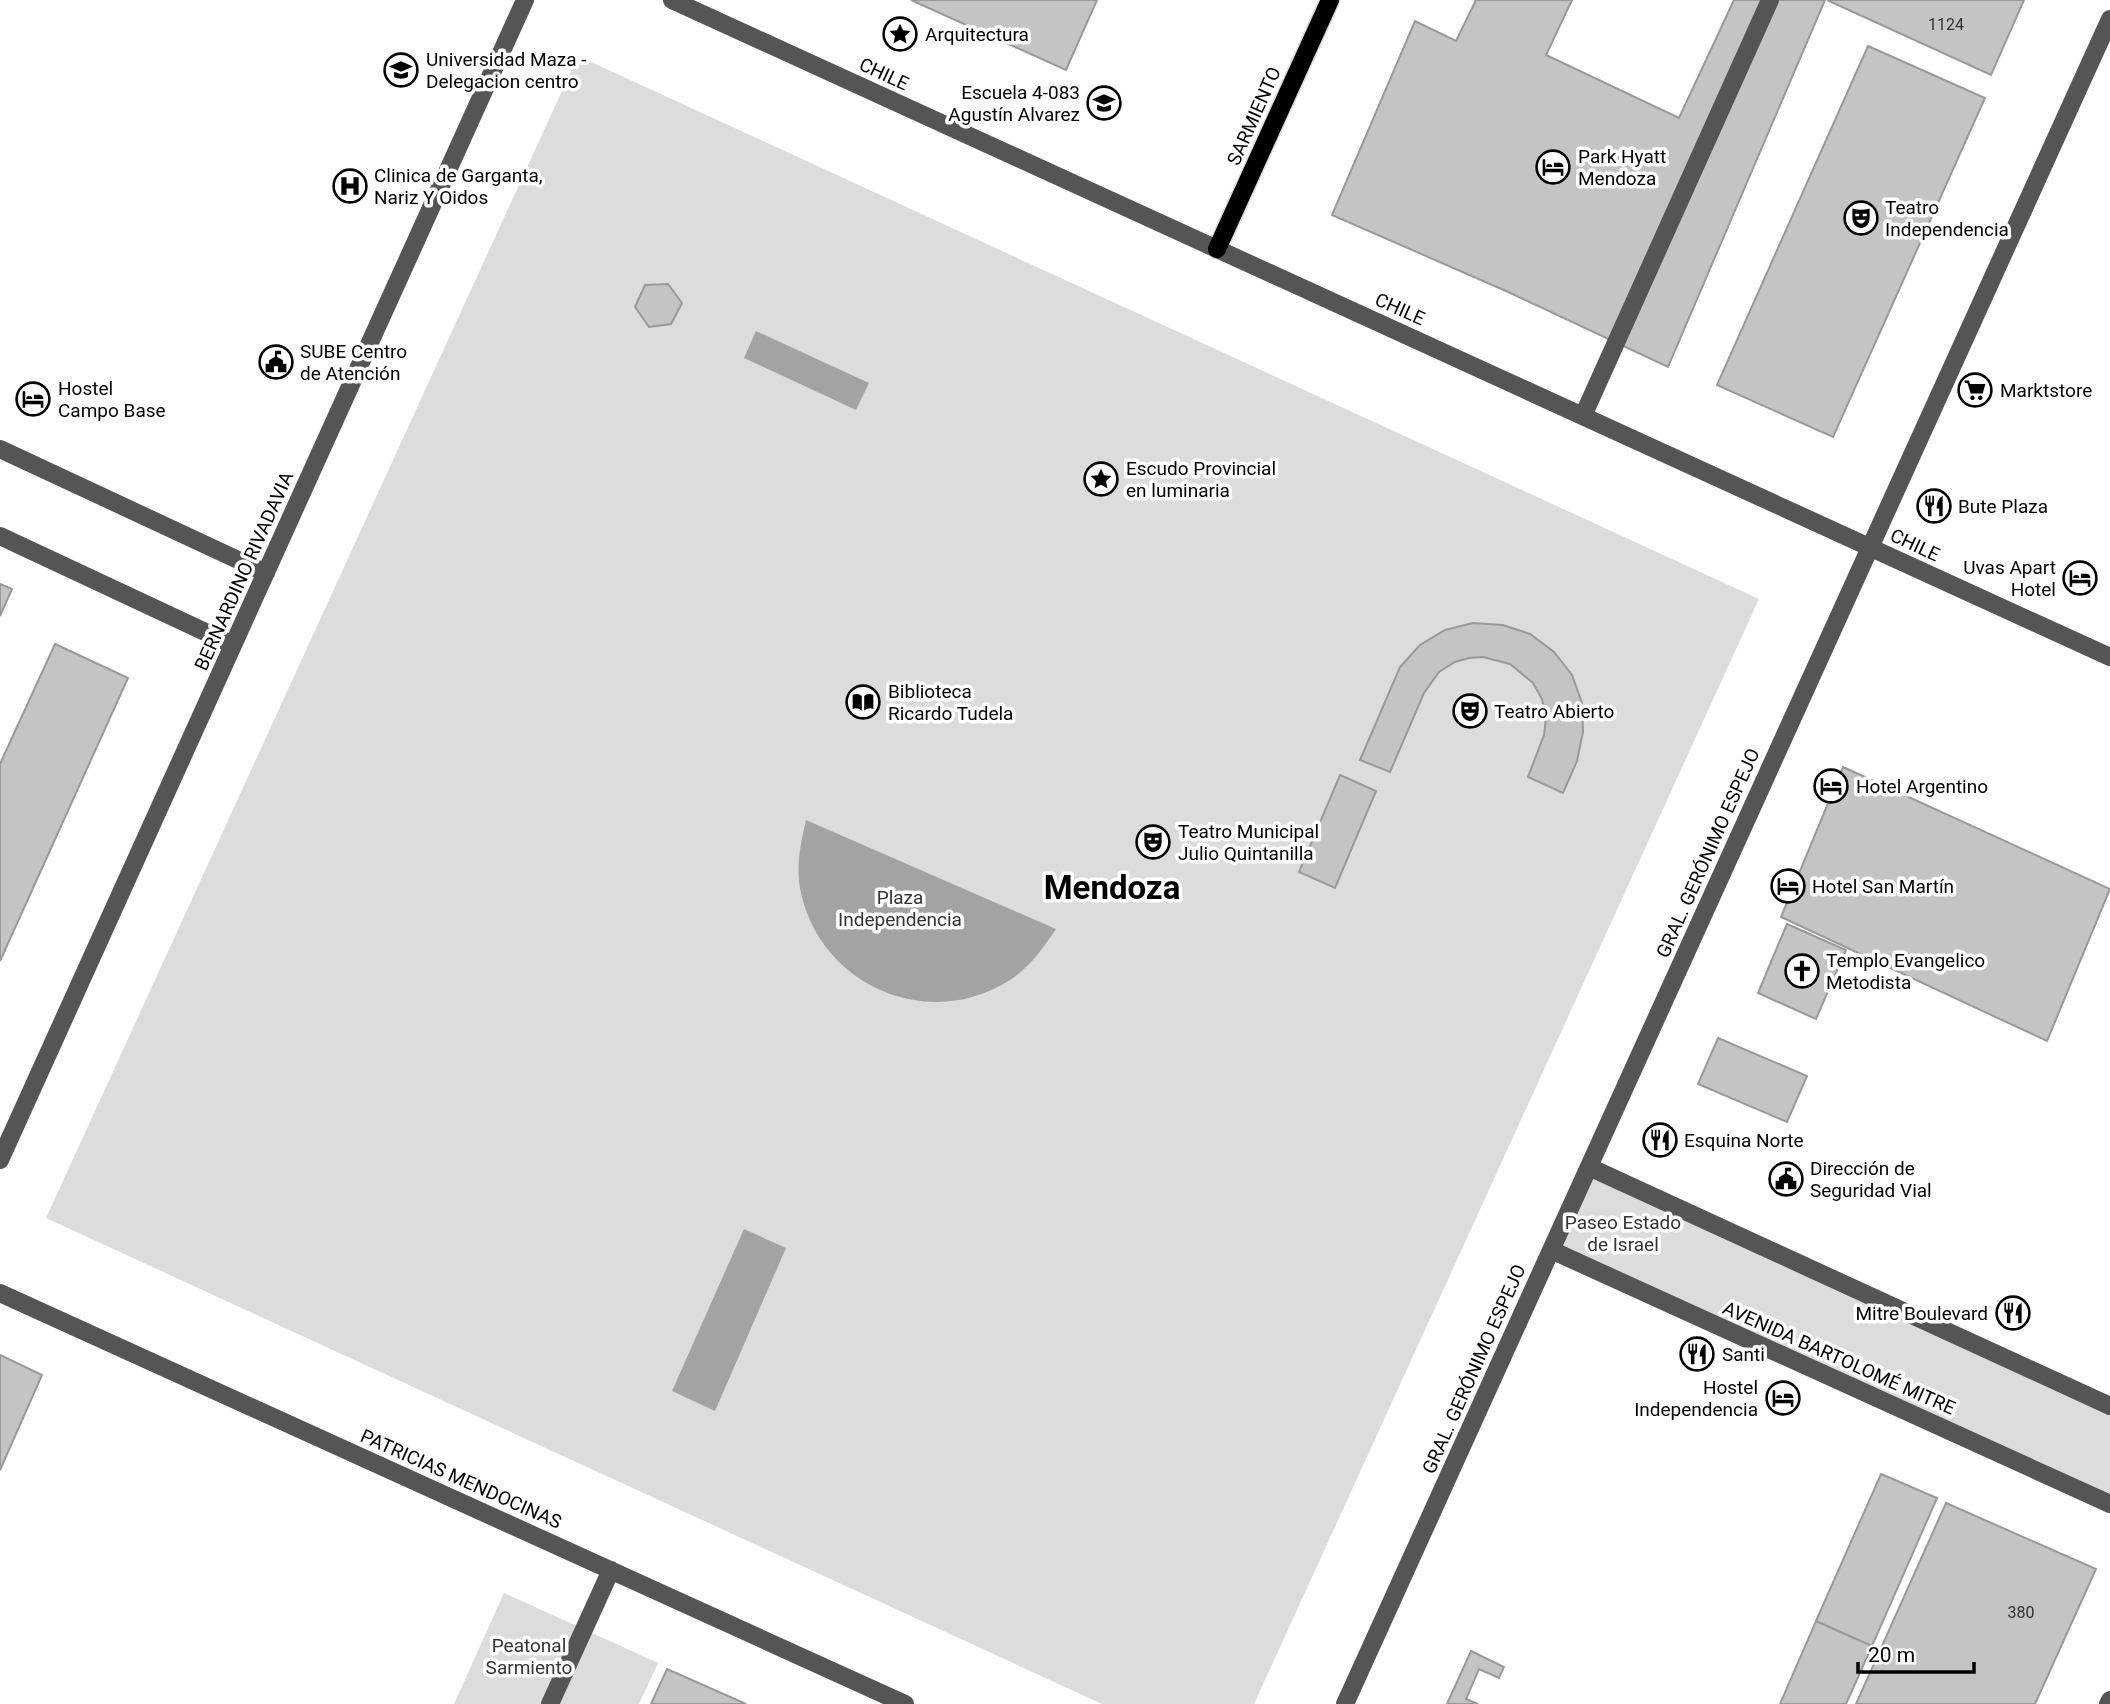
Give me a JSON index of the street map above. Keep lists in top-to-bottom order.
{
  "streets": {
    "main road": ["SARMIENTO"],
    "street": [
      "CHILE",
      "BERNARDINO RIVADAVIA",
      "GRAL. GERÓNIMO ESPEJO",
      "AVENIDA BARTOLOMÉ MITRE",
      "PATRICIAS MENDOCINAS"
    ]
  },
  "crossings": [
    ["CHILE", "SARMIENTO"],
    ["CHILE", "GRAL. GERÓNIMO ESPEJO"],
    ["GRAL. GERÓNIMO ESPEJO", "AVENIDA BARTOLOMÉ MITRE"]
  ],
  "districts": ["Mendoza"],
  "parks": ["Plaza Independencia", "Paseo Estado de Israel", "Peatonal Sarmiento"],
  "places": {
    "place": ["Arquitectura", "Escudo Provincial en luminaria"],
    "school or university": ["Universidad Maza - Delegacion centro", "Escuela 4-083 Agustín Alvarez"],
    "hotel": [
      "Park Hyatt Mendoza",
      "Hostel Campo Base",
      "Uvas Apart Hotel",
      "Hotel Argentino",
      "Hotel San Martín",
      "Hostel Independencia"
    ],
    "hospital": ["Clinica de Garganta, Nariz Y Oidos"],
    "theatre": ["Teatro Independencia", "Teatro Abierto", "Teatro Municipal Julio Quintanilla"],
    "public building": ["SUBE Centro de Atención", "Dirección de Seguridad Vial"],
    "supermarket": ["Marktstore"],
    "restaurant": [
      "Bute Plaza",
      "Esquina Norte",
      "Mitre Boulevard",
      "Santi"
    ],
    "library": ["Biblioteca Ricardo Tudela"],
    "church": ["Templo Evangelico Metodista"]
  },
  "house_numbers": ["1124", "380"],
  "scale_bar": "20 m"
}
